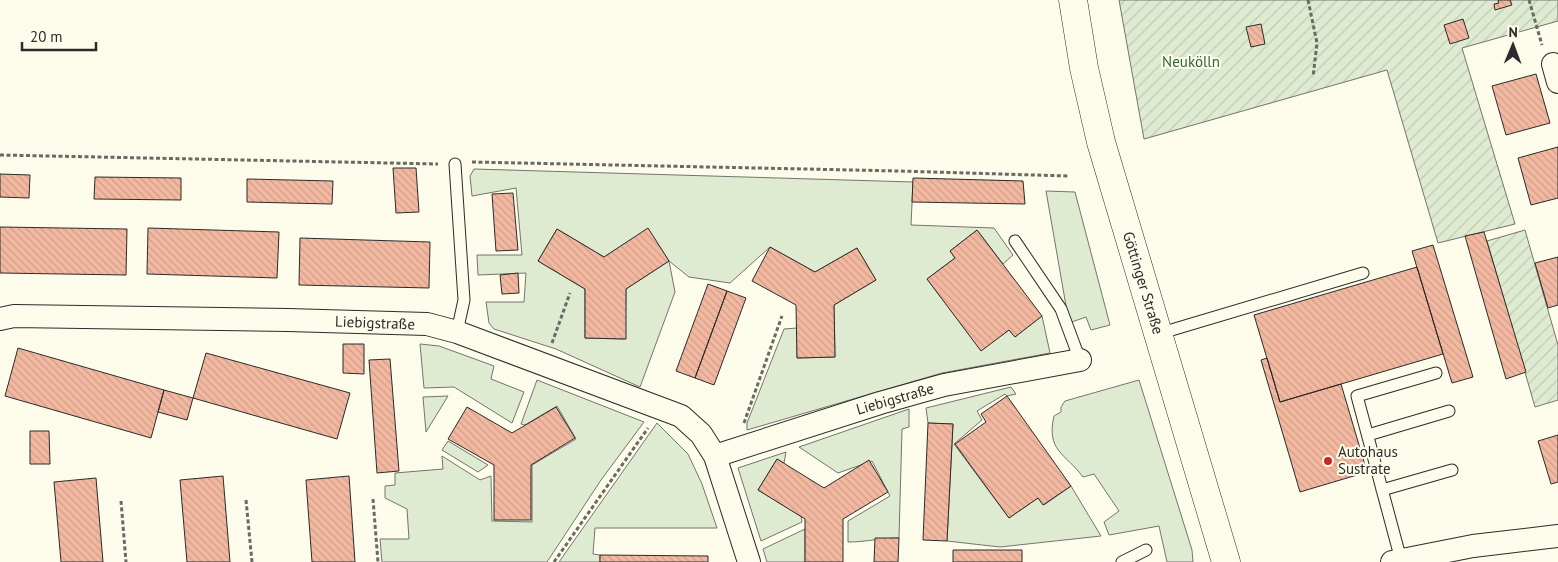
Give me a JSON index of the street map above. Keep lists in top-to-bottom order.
{
  "streets": {
    "street": ["Göttinger Straße", "Liebigstraße"]
  },
  "parks": ["Neukölln"],
  "places": ["Autohaus Sustrate"],
  "scale_bar": "20 m",
  "north": "top"
}
